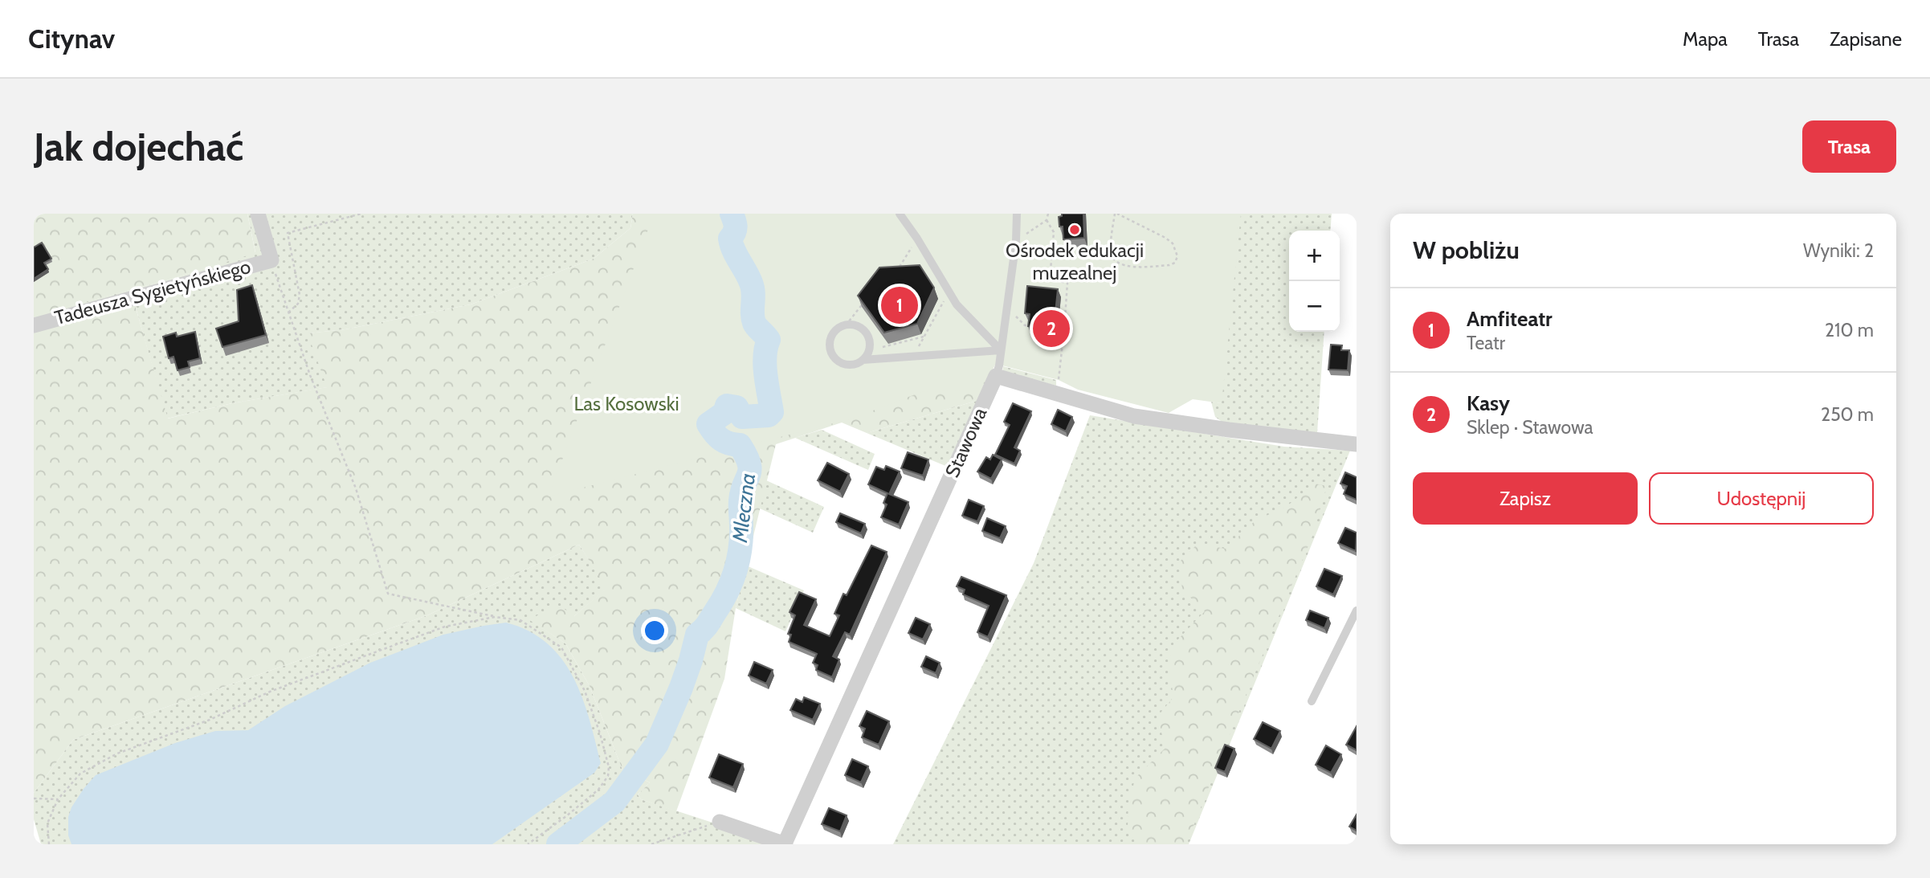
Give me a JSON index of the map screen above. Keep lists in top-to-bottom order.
{
  "streets": {
    "street": ["Tadeusza Sygietyńskiego", "Stawowa"]
  },
  "water": ["Mleczna"],
  "parks": ["Las Kosowski"],
  "places": ["Ośrodek edukacji muzealnej"],
  "page": {
    "header": "Citynav",
    "nav": ["Mapa", "Trasa", "Zapisane"],
    "buttons": [
      "Trasa",
      ["Zapisz", "Udostępnij"]
    ],
    "title": "Jak dojechać",
    "heading": ["W pobliżu", "Wyniki: 2"],
    "map_buttons": ["+", "−"],
    "pins": ["1", "2"],
    "list": [
      {
        "mark": "1",
        "name": "Amfiteatr",
        "note": "Teatr",
        "value": "210 m"
      },
      {
        "mark": "2",
        "name": "Kasy",
        "note": "Sklep · Stawowa",
        "value": "250 m"
      }
    ]
  }
}
